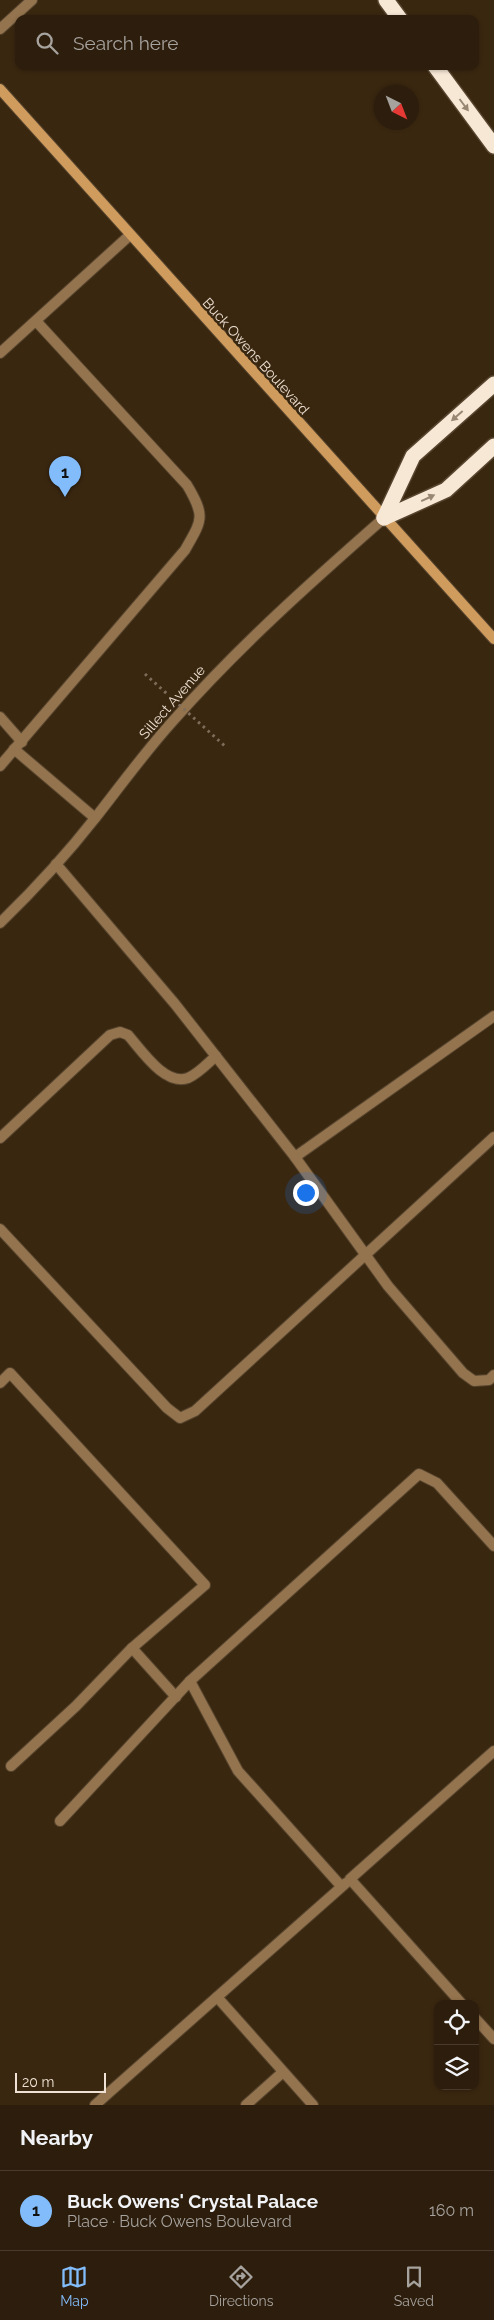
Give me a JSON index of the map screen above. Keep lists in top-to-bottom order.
{
  "streets": {
    "main road": ["Buck Owens Boulevard"],
    "street": ["Sillect Avenue"]
  },
  "crossings": [
    ["Buck Owens Boulevard", "Sillect Avenue"]
  ],
  "scale_bar": "20 m",
  "north": "bottom right",
  "page": {
    "search": "Search here",
    "pins": "1",
    "scale": "20 m",
    "heading": "Nearby",
    "list": [
      {
        "mark": "1",
        "name": "Buck Owens' Crystal Palace",
        "note": "Place · Buck Owens Boulevard",
        "value": "160 m"
      }
    ],
    "nav": ["Map", "Directions", "Saved"]
  }
}
